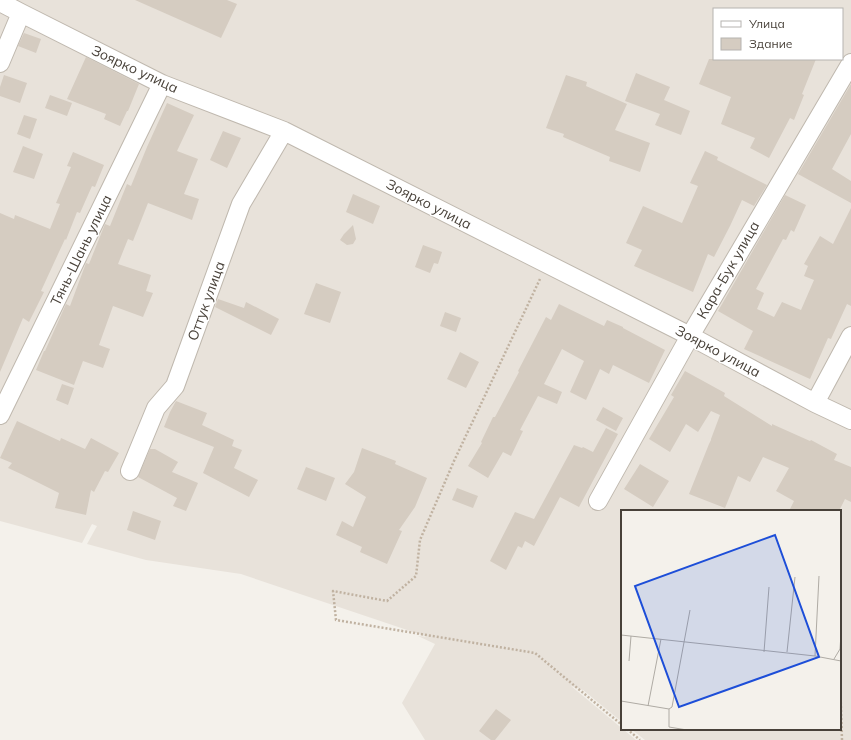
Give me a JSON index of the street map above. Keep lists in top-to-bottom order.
{
  "streets": {
    "street": [
      "Зоярко улица",
      "Тянь-Шань улица",
      "Кара-Бук улица",
      "Оттук улица"
    ]
  },
  "crossings": [
    ["Зоярко улица", "Тянь-Шань улица"],
    ["Зоярко улица", "Кара-Бук улица"],
    ["Зоярко улица", "Оттук улица"]
  ],
  "legend": ["Улица", "Здание"]
}
